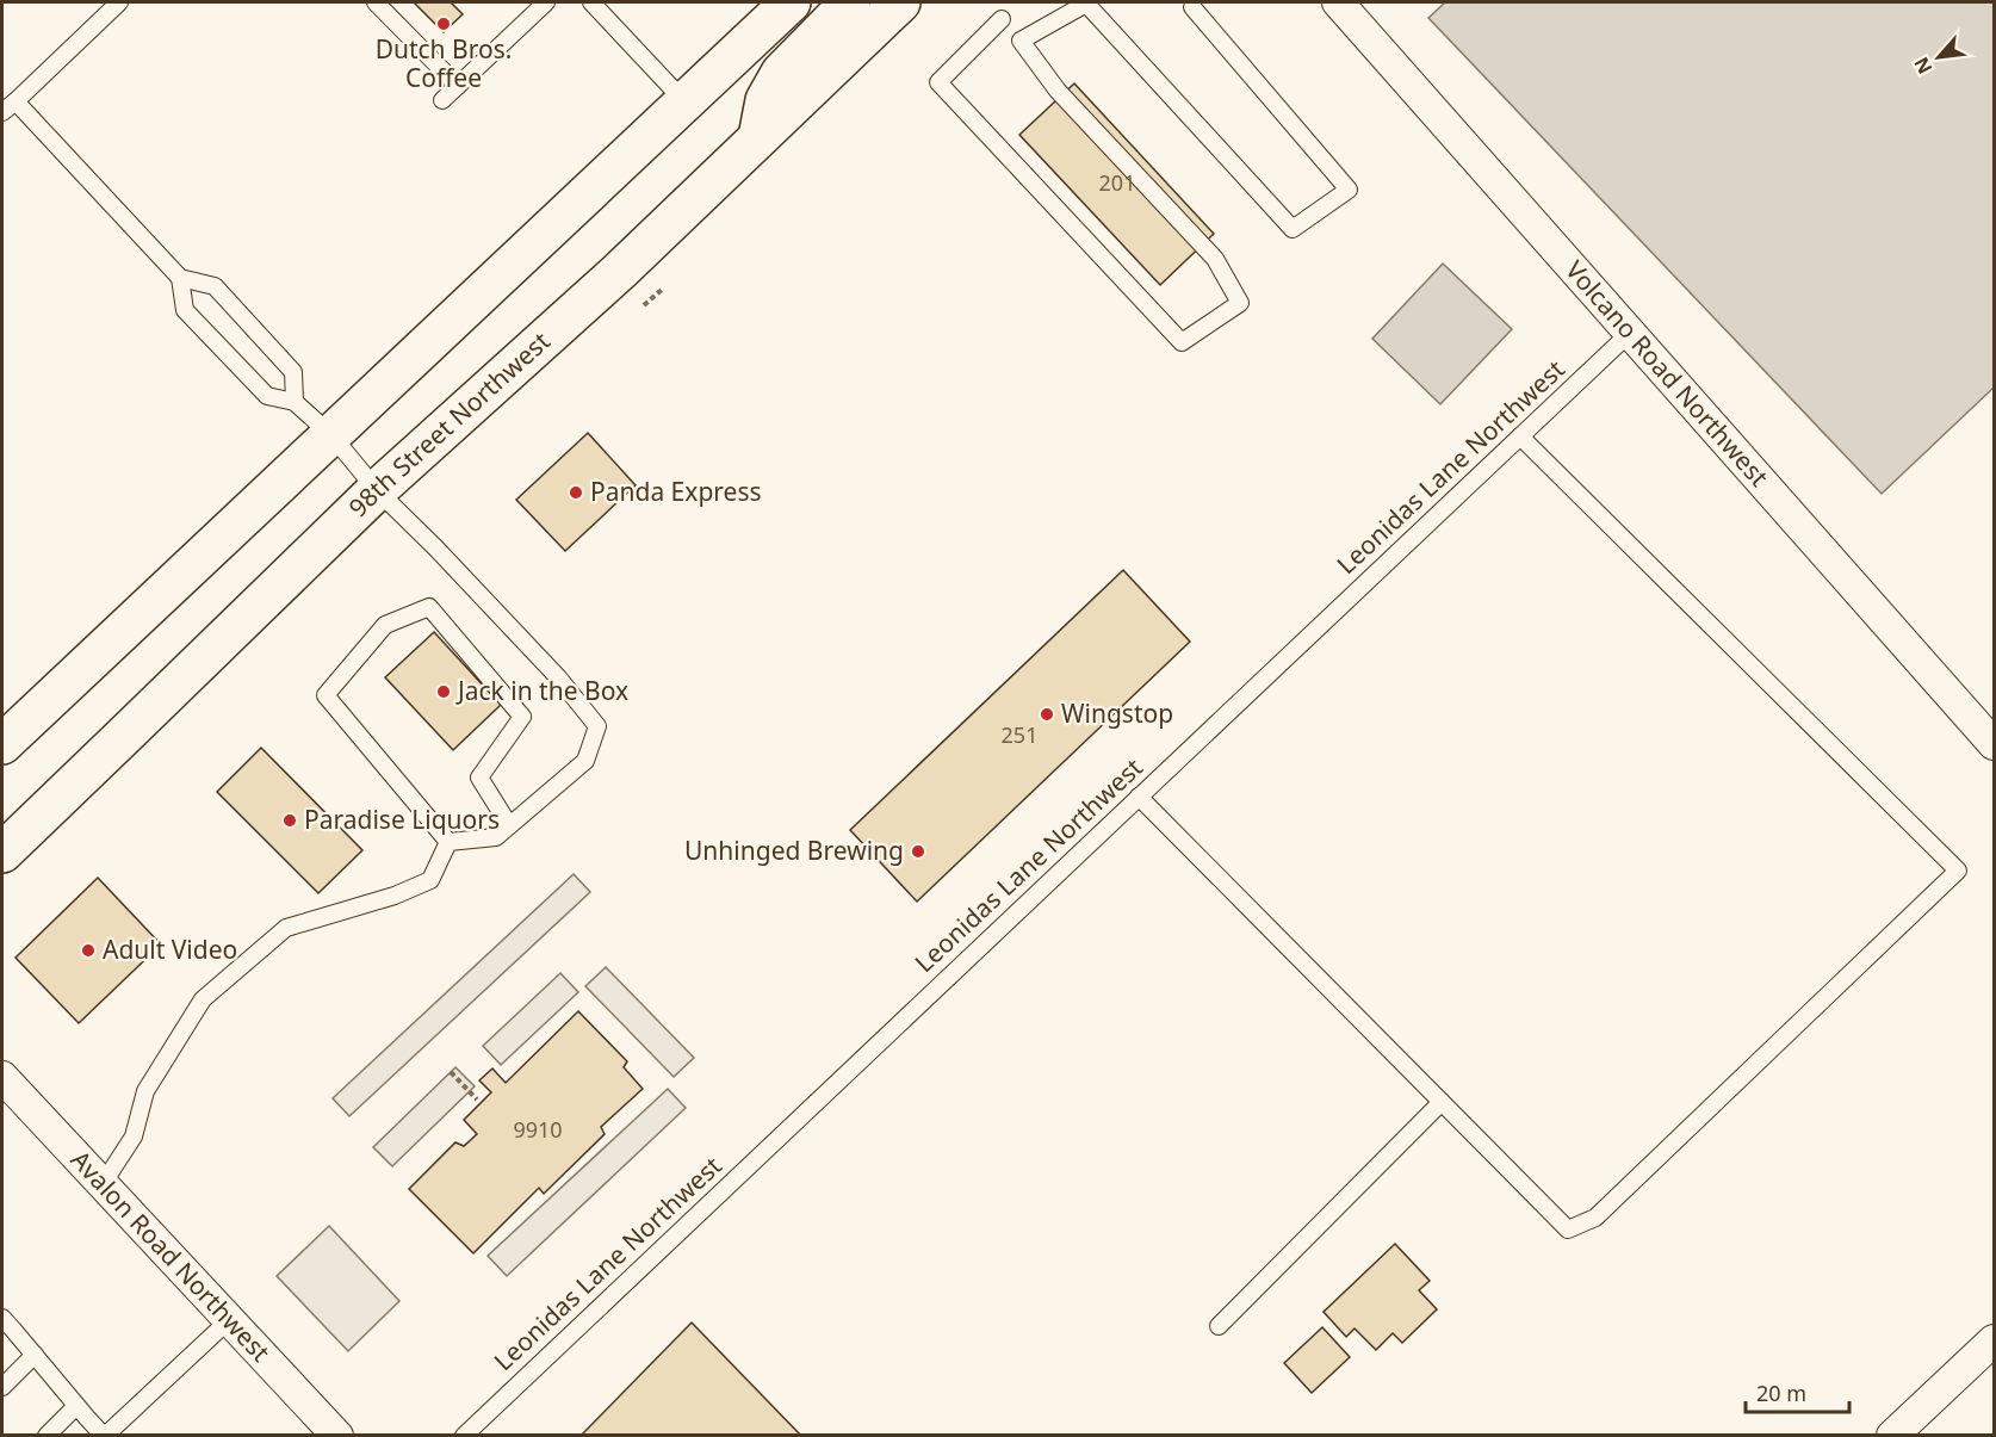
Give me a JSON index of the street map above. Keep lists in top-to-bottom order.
{
  "streets": {
    "main road": ["98th Street Northwest"],
    "street": ["Volcano Road Northwest", "Avalon Road Northwest"],
    "lane": ["Leonidas Lane Northwest"]
  },
  "crossings": [
    ["Volcano Road Northwest", "Leonidas Lane Northwest"]
  ],
  "places": [
    "Dutch Bros. Coffee",
    "Panda Express",
    "Jack in the Box",
    "Wingstop",
    "Paradise Liquors",
    "Unhinged Brewing",
    "Adult Video"
  ],
  "house_numbers": ["201", "251", "9910"],
  "scale_bar": "20 m",
  "north": "bottom left"
}
